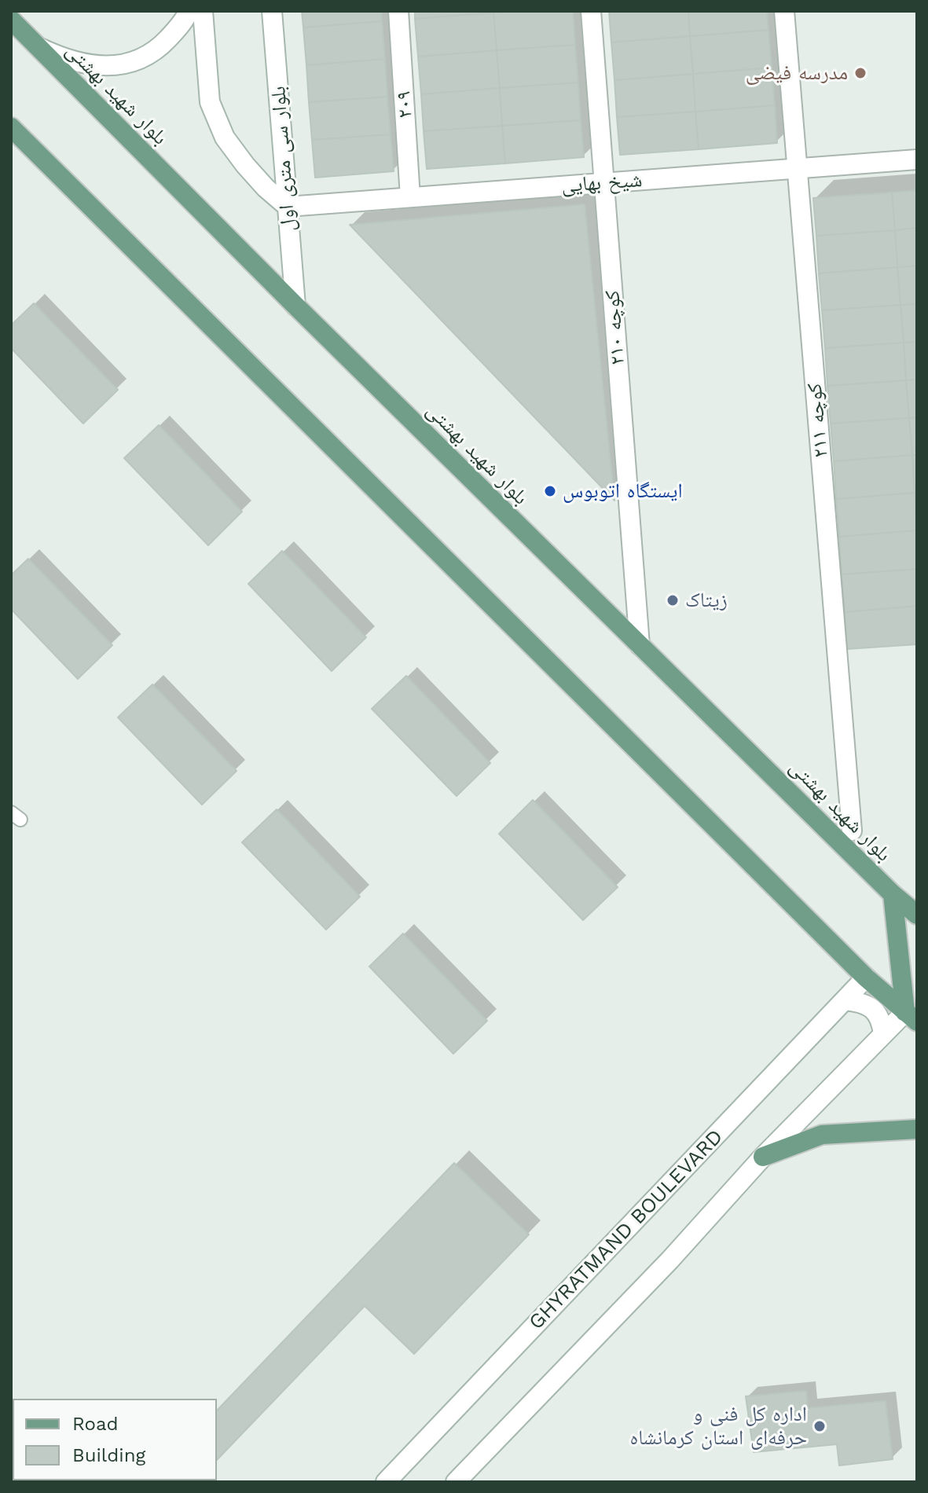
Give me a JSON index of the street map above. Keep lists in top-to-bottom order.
{
  "streets": {
    "main road": ["بلوار شهید بهشتی"],
    "street": [
      "۲۰۹",
      "بلوار سی متری اول",
      "شیخ بهایی",
      "کوچه ۲۱۰",
      "کوچه ۲۱۱",
      "GHYRATMAND BOULEVARD"
    ]
  },
  "crossings": [
    ["بلوار شهید بهشتی", "بلوار سی متری اول"],
    ["بلوار شهید بهشتی", "کوچه ۲۱۰"],
    ["۲۰۹", "شیخ بهایی"],
    ["بلوار سی متری اول", "شیخ بهایی"],
    ["شیخ بهایی", "کوچه ۲۱۰"],
    ["شیخ بهایی", "کوچه ۲۱۱"]
  ],
  "places": [
    "مدرسه فیضی",
    "ایستگاه اتوبوس",
    "زیتاک",
    "اداره کل فنی و حرفه‌ای استان کرمانشاه"
  ],
  "legend": ["Road", "Building"]
}
